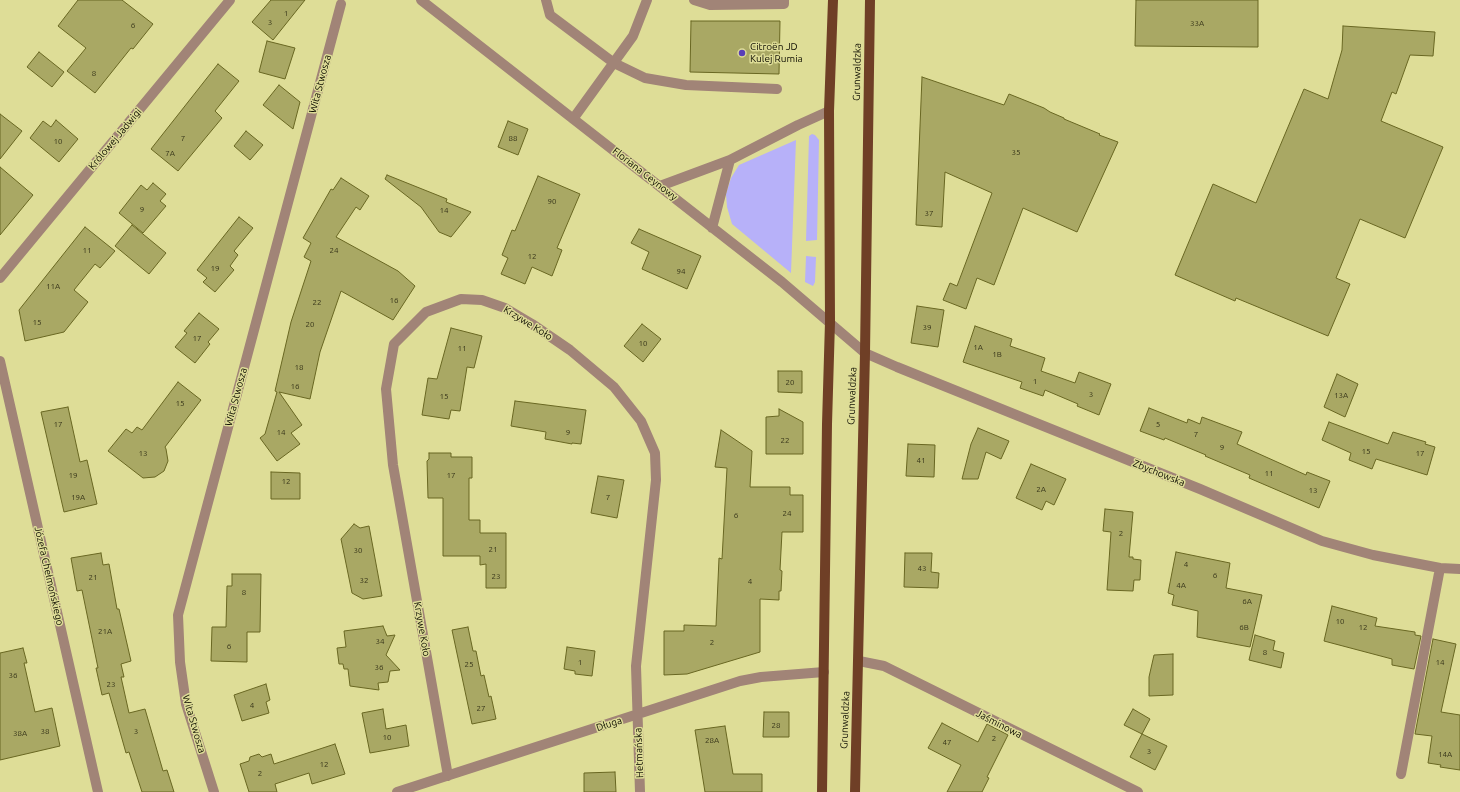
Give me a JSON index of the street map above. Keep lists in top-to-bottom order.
{
  "streets": {
    "main road": ["Grunwaldzka"],
    "street": [
      "Wita Stwosza",
      "Królowej Jadwigi",
      "Floriana Ceynowy",
      "Krzywe Koło",
      "Zbychowska",
      "Józefa Chełmońskiego",
      "Długa",
      "Jaśminowa",
      "Hetmańska"
    ]
  },
  "crossings": [
    ["Grunwaldzka", "Floriana Ceynowy"],
    ["Grunwaldzka", "Zbychowska"],
    ["Grunwaldzka", "Jaśminowa"],
    ["Floriana Ceynowy", "Zbychowska"],
    ["Krzywe Koło", "Długa"],
    ["Krzywe Koło", "Hetmańska"],
    ["Długa", "Hetmańska"]
  ],
  "places": ["Citroën JD Kulej Rumia"],
  "house_numbers": [
    "1",
    "3",
    "33A",
    "6",
    "8",
    "7",
    "88",
    "10",
    "35",
    "7A",
    "90",
    "9",
    "14",
    "37",
    "11",
    "24",
    "12",
    "19",
    "94",
    "11A",
    "16",
    "22",
    "15",
    "20",
    "39",
    "17",
    "10",
    "1A",
    "11",
    "1B",
    "18",
    "1",
    "20",
    "16",
    "3",
    "13A",
    "15",
    "15",
    "17",
    "5",
    "14",
    "9",
    "7",
    "22",
    "9",
    "15",
    "13",
    "17",
    "41",
    "11",
    "19",
    "17",
    "12",
    "2A",
    "13",
    "19A",
    "7",
    "24",
    "6",
    "2",
    "21",
    "30",
    "4",
    "43",
    "6",
    "23",
    "21",
    "32",
    "4",
    "4A",
    "8",
    "6A",
    "10",
    "6B",
    "12",
    "21A",
    "34",
    "2",
    "6",
    "8",
    "1",
    "14",
    "25",
    "36",
    "36",
    "23",
    "4",
    "27",
    "28",
    "38",
    "3",
    "38A",
    "10",
    "2",
    "28A",
    "47",
    "3",
    "14A",
    "12",
    "2"
  ]
}
